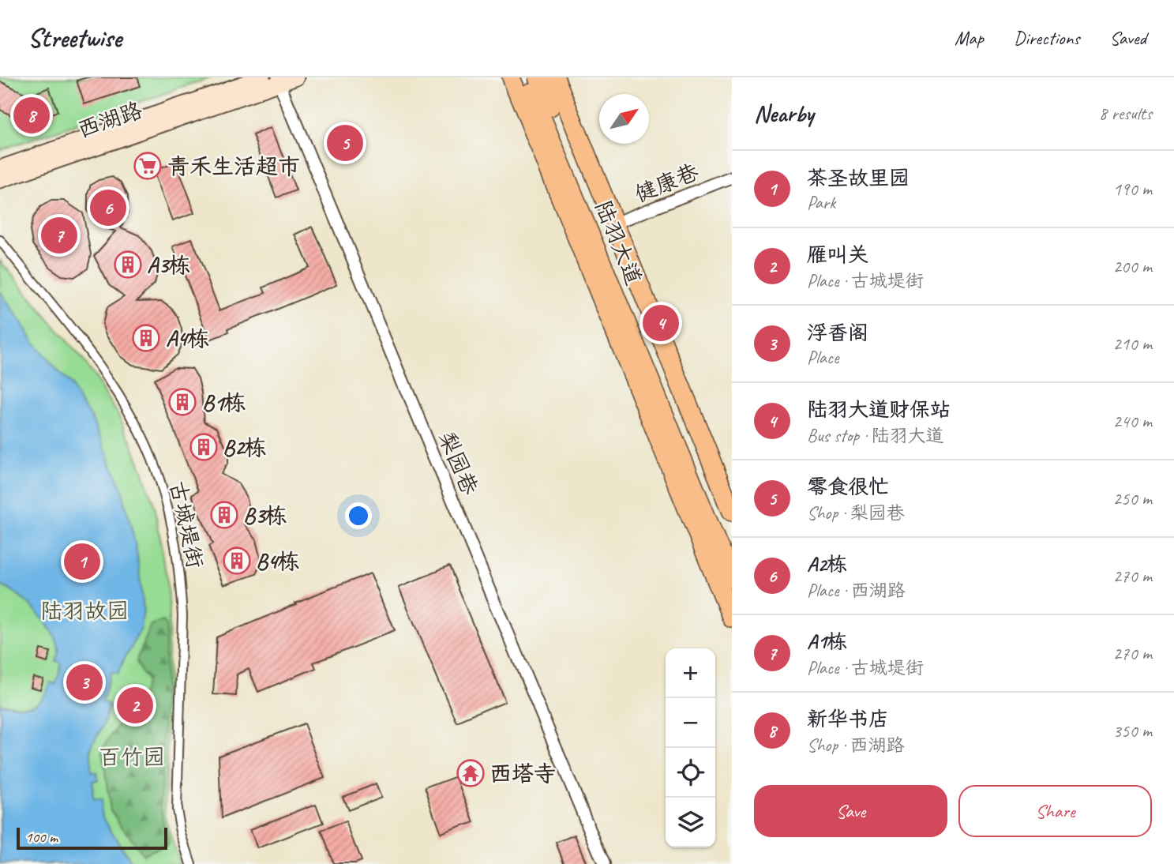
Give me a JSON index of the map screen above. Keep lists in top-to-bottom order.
{
  "streets": {
    "main road": ["西湖路", "陆羽大道"],
    "street": ["健康巷", "梨园巷", "古城堤街"]
  },
  "crossings": [
    ["西湖路", "梨园巷"]
  ],
  "parks": ["陆羽故园", "百竹园"],
  "places": {
    "supermarket": ["青禾生活超市"],
    "building": [
      "A3栋",
      "A4栋",
      "B1栋",
      "B2栋",
      "B3栋",
      "B4栋"
    ],
    "temple": ["西塔寺"]
  },
  "scale_bar": "100 m",
  "north": "top right",
  "page": {
    "header": "Streetwise",
    "nav": ["Map", "Directions", "Saved"],
    "heading": ["Nearby", "8 results"],
    "pins": [
      "8",
      "5",
      "6",
      "7",
      "4",
      "1",
      "3",
      "2"
    ],
    "list": [
      {
        "mark": "1",
        "name": "茶圣故里园",
        "note": "Park",
        "value": "190 m"
      },
      {
        "mark": "2",
        "name": "雁叫关",
        "note": "Place · 古城堤街",
        "value": "200 m"
      },
      {
        "mark": "3",
        "name": "浮香阁",
        "note": "Place",
        "value": "210 m"
      },
      {
        "mark": "4",
        "name": "陆羽大道财保站",
        "note": "Bus stop · 陆羽大道",
        "value": "240 m"
      },
      {
        "mark": "5",
        "name": "零食很忙",
        "note": "Shop · 梨园巷",
        "value": "250 m"
      },
      {
        "mark": "6",
        "name": "A2栋",
        "note": "Place · 西湖路",
        "value": "270 m"
      },
      {
        "mark": "7",
        "name": "A1栋",
        "note": "Place · 古城堤街",
        "value": "270 m"
      },
      {
        "mark": "8",
        "name": "新华书店",
        "note": "Shop · 西湖路",
        "value": "350 m"
      }
    ],
    "map_buttons": ["+", "−"],
    "buttons": ["Save", "Share"],
    "scale": "100 m"
  }
}
